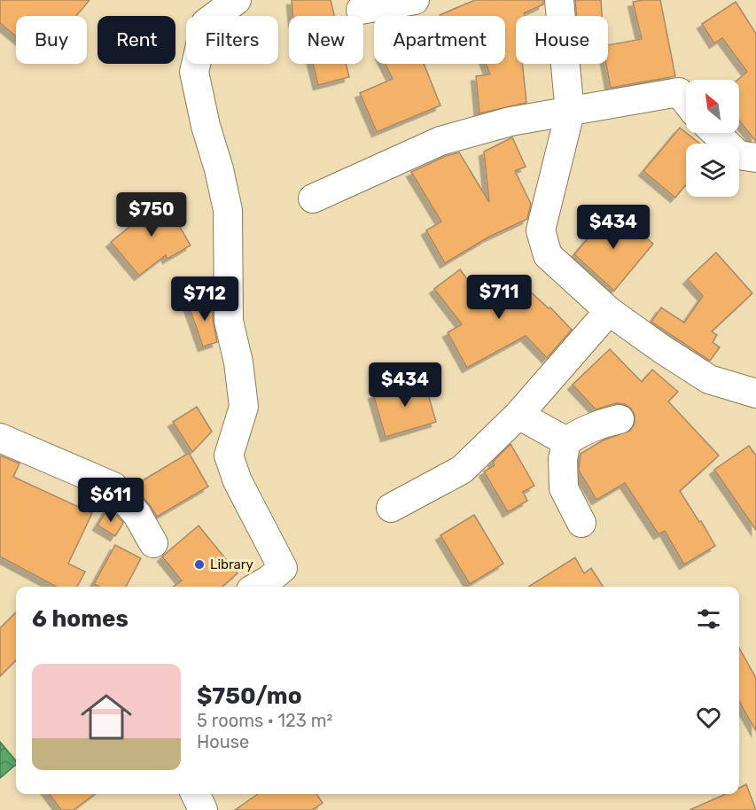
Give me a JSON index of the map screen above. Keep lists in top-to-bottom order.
{
  "places": ["Library"],
  "north": "top left",
  "page": {
    "chip": [
      "Buy",
      "Rent",
      "Filters",
      "New",
      "Apartment",
      "House"
    ],
    "price": [
      "$750",
      "$434",
      "$711",
      "$712",
      "$434",
      "$611"
    ],
    "heading": "6 homes",
    "list": [
      {
        "name": "$750/mo",
        "note": "5 rooms · 123 m² · House"
      }
    ]
  }
}
